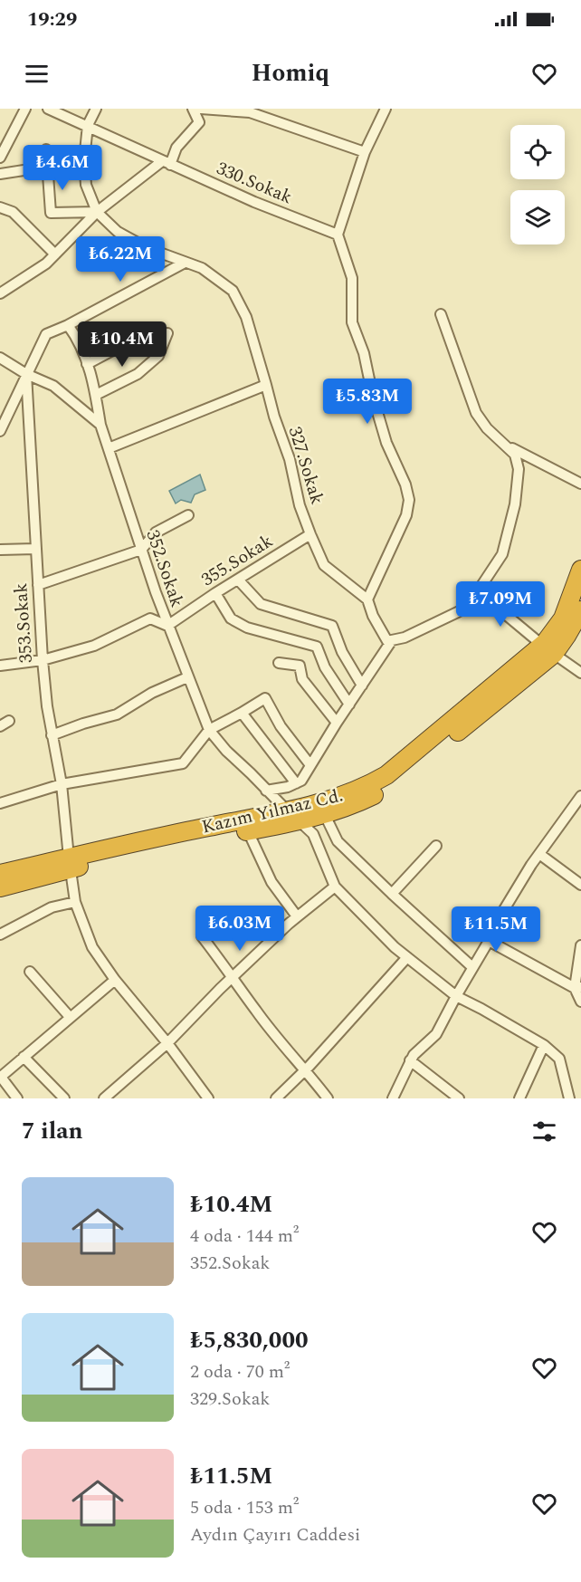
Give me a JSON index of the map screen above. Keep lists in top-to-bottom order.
{
  "streets": {
    "highway": ["Kazım Yılmaz Cd."],
    "street": [
      "330.Sokak",
      "327.Sokak",
      "355.Sokak",
      "352.Sokak",
      "353.Sokak"
    ]
  },
  "crossings": [
    ["330.Sokak", "327.Sokak"],
    ["327.Sokak", "355.Sokak"],
    ["355.Sokak", "352.Sokak"],
    ["352.Sokak", "Kazım Yılmaz Cd."],
    ["353.Sokak", "Kazım Yılmaz Cd."]
  ],
  "page": {
    "status": "19:29",
    "header": "Homiq",
    "price": [
      "₺4.6M",
      "₺6.22M",
      "₺10.4M",
      "₺5.83M",
      "₺7.09M",
      "₺6.03M",
      "₺11.5M"
    ],
    "heading": "7 ilan",
    "list": [
      {
        "name": "₺10.4M",
        "note": "4 oda · 144 m² · 352.Sokak"
      },
      {
        "name": "₺5,830,000",
        "note": "2 oda · 70 m² · 329.Sokak"
      },
      {
        "name": "₺11.5M",
        "note": "5 oda · 153 m² · Aydın Çayırı Caddesi"
      }
    ]
  }
}
